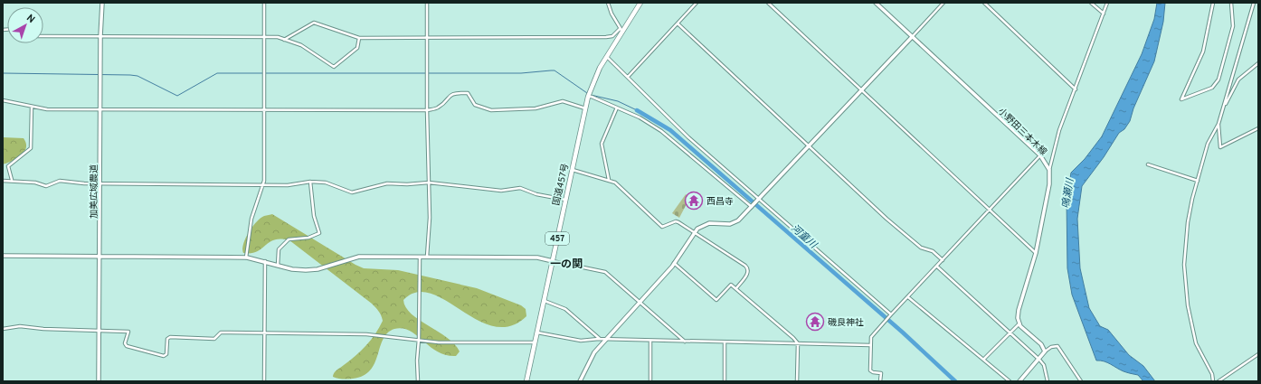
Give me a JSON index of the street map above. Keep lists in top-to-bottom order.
{
  "streets": {
    "highway": ["国道457号", "457"],
    "street": ["小野田三本木線", "加美広域農道"]
  },
  "districts": ["一の関"],
  "water": ["鳴瀬川", "河童川"],
  "places": {
    "temple": ["西昌寺", "磯良神社"]
  },
  "north": "top right"
}
